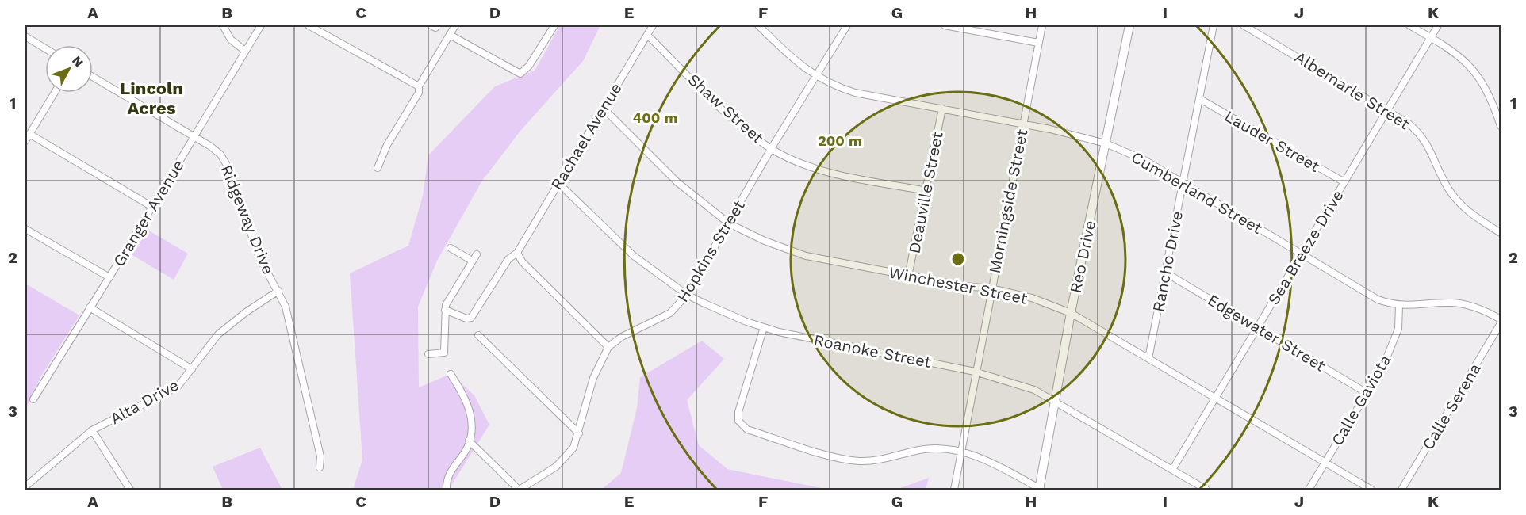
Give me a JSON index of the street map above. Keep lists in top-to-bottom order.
{
  "streets": {
    "main road": ["Reo Drive"],
    "street": [
      "Albemarle Street",
      "Shaw Street",
      "Rachael Avenue",
      "Lauder Street",
      "Deauville Street",
      "Cumberland Street",
      "Morningside Street",
      "Granger Avenue",
      "Ridgeway Drive",
      "Sea Breeze Drive",
      "Hopkins Street",
      "Rancho Drive",
      "Winchester Street",
      "Edgewater Street",
      "Roanoke Street",
      "Calle Gaviota",
      "Alta Drive",
      "Calle Serena"
    ]
  },
  "crossings": [
    ["Albemarle Street", "Sea Breeze Drive"],
    ["Shaw Street", "Rachael Avenue"],
    ["Shaw Street", "Deauville Street"],
    ["Shaw Street", "Hopkins Street"],
    ["Rachael Avenue", "Winchester Street"],
    ["Rachael Avenue", "Roanoke Street"],
    ["Lauder Street", "Sea Breeze Drive"],
    ["Lauder Street", "Rancho Drive"],
    ["Deauville Street", "Cumberland Street"],
    ["Deauville Street", "Winchester Street"],
    ["Cumberland Street", "Morningside Street"],
    ["Cumberland Street", "Sea Breeze Drive"],
    ["Cumberland Street", "Hopkins Street"],
    ["Cumberland Street", "Reo Drive"],
    ["Cumberland Street", "Rancho Drive"],
    ["Cumberland Street", "Calle Gaviota"],
    ["Morningside Street", "Winchester Street"],
    ["Morningside Street", "Roanoke Street"],
    ["Granger Avenue", "Ridgeway Drive"],
    ["Ridgeway Drive", "Alta Drive"],
    ["Sea Breeze Drive", "Winchester Street"],
    ["Sea Breeze Drive", "Edgewater Street"],
    ["Sea Breeze Drive", "Roanoke Street"],
    ["Hopkins Street", "Winchester Street"],
    ["Hopkins Street", "Roanoke Street"],
    ["Reo Drive", "Winchester Street"],
    ["Reo Drive", "Roanoke Street"],
    ["Rancho Drive", "Winchester Street"],
    ["Rancho Drive", "Edgewater Street"],
    ["Winchester Street", "Calle Gaviota"],
    ["Edgewater Street", "Calle Gaviota"]
  ],
  "districts": ["Lincoln Acres"],
  "north": "top right",
  "grid": {
    "columns": [
      "A",
      "B",
      "C",
      "D",
      "E",
      "F",
      "G",
      "H",
      "I",
      "J",
      "K"
    ],
    "rows": ["1", "2", "3"]
  },
  "rings": ["400 m", "200 m"]
}
